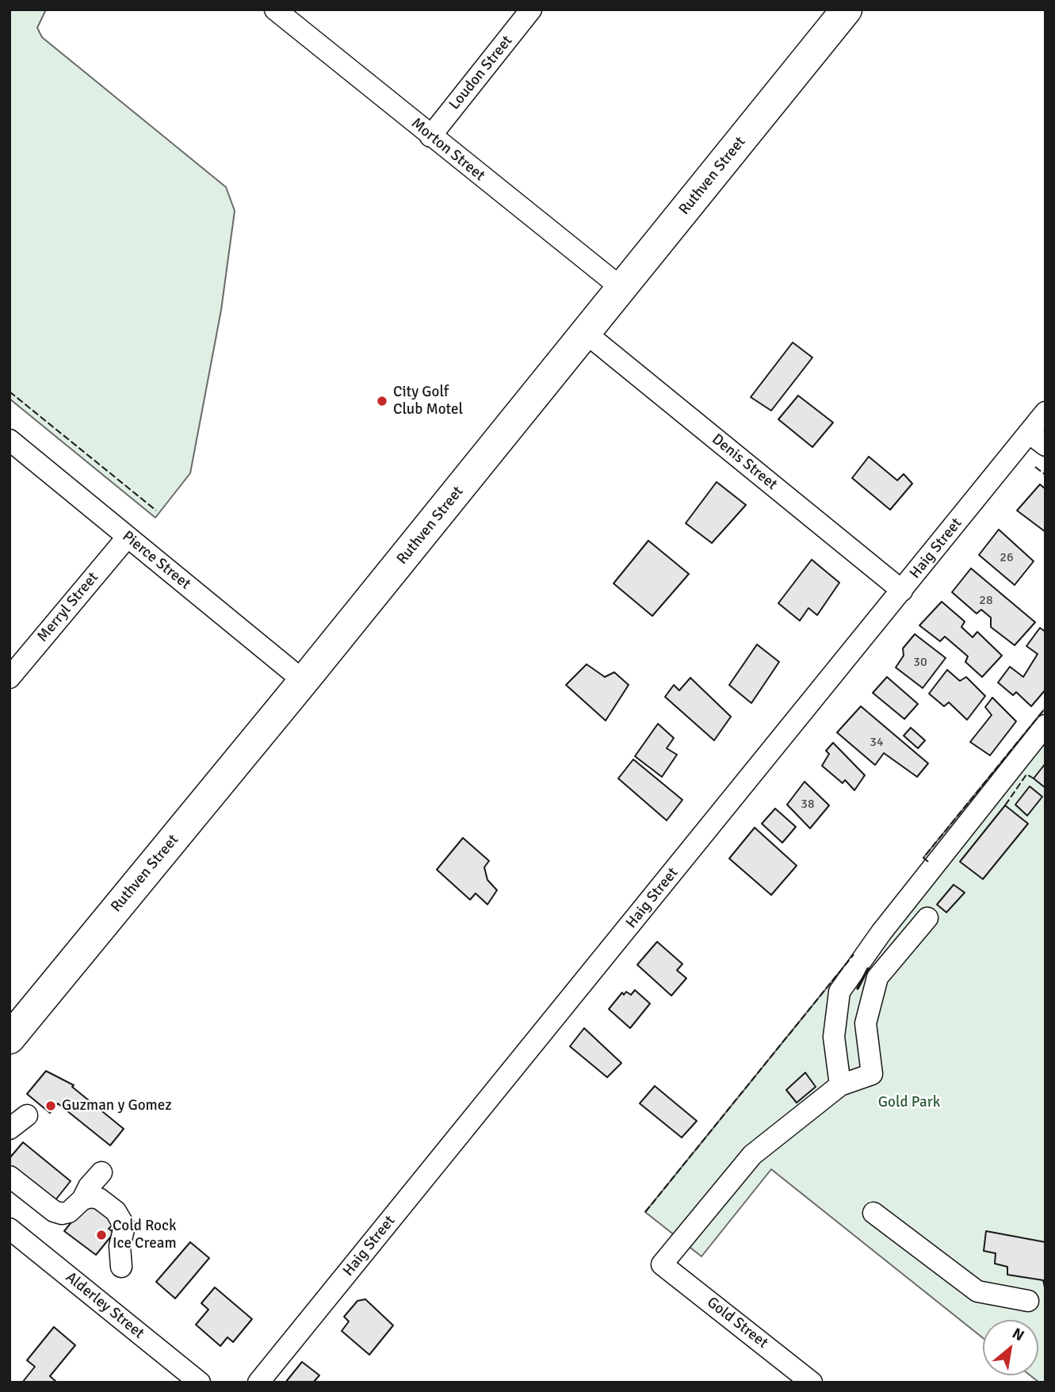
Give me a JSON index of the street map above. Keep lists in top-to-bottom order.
{
  "streets": {
    "highway": ["Ruthven Street"],
    "street": [
      "Loudon Street",
      "Morton Street",
      "Denis Street",
      "Haig Street",
      "Pierce Street",
      "Merryl Street",
      "Alderley Street",
      "Gold Street"
    ]
  },
  "crossings": [
    ["Loudon Street", "Morton Street"],
    ["Morton Street", "Ruthven Street"],
    ["Ruthven Street", "Denis Street"],
    ["Ruthven Street", "Pierce Street"],
    ["Denis Street", "Haig Street"],
    ["Pierce Street", "Merryl Street"]
  ],
  "parks": ["Gold Park"],
  "places": ["City Golf Club Motel", "Guzman y Gomez", "Cold Rock Ice Cream"],
  "house_numbers": [
    "26",
    "28",
    "30",
    "34",
    "38"
  ],
  "north": "top right"
}
